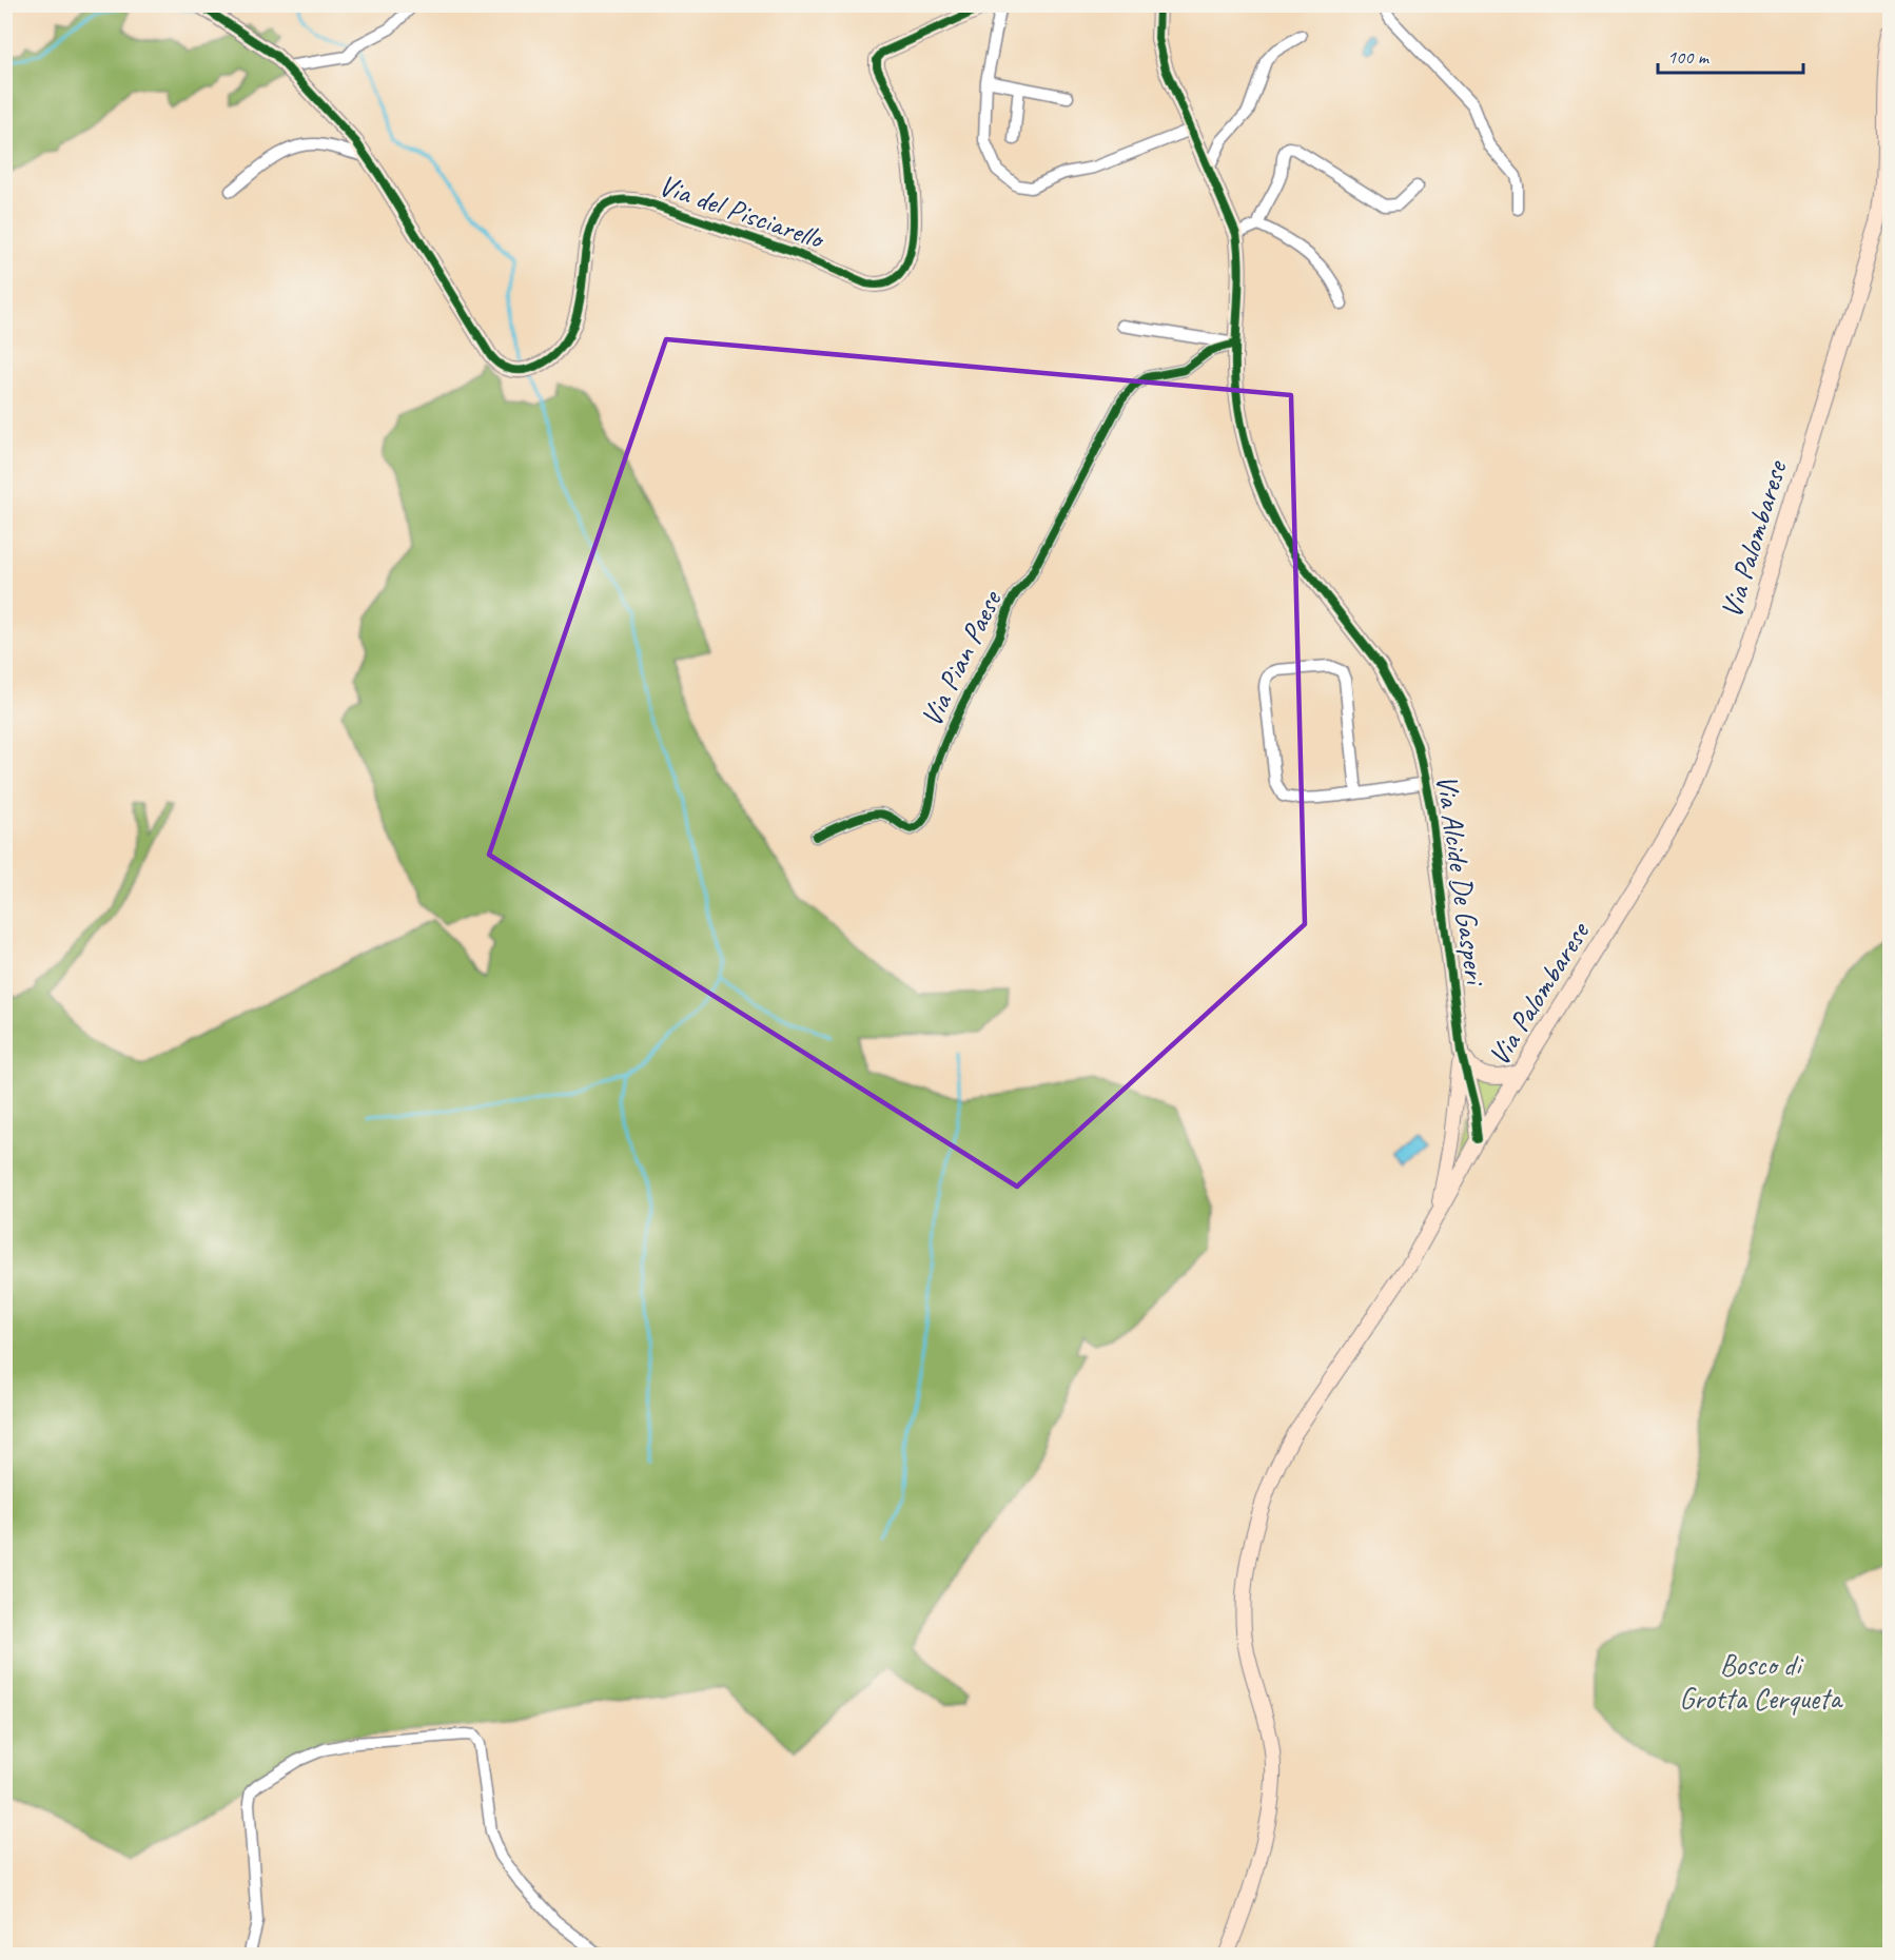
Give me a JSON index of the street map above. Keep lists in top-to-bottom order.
{
  "streets": {
    "street": [
      "Via del Pisciarello",
      "Via Palombarese",
      "Via Pian Paese",
      "Via Alcide De Gasperi"
    ]
  },
  "crossings": [
    ["Via Palombarese", "Via Alcide De Gasperi"],
    ["Via Pian Paese", "Via Alcide De Gasperi"]
  ],
  "parks": ["Bosco di Grotta Cerqueta"],
  "scale_bar": "100 m"
}
